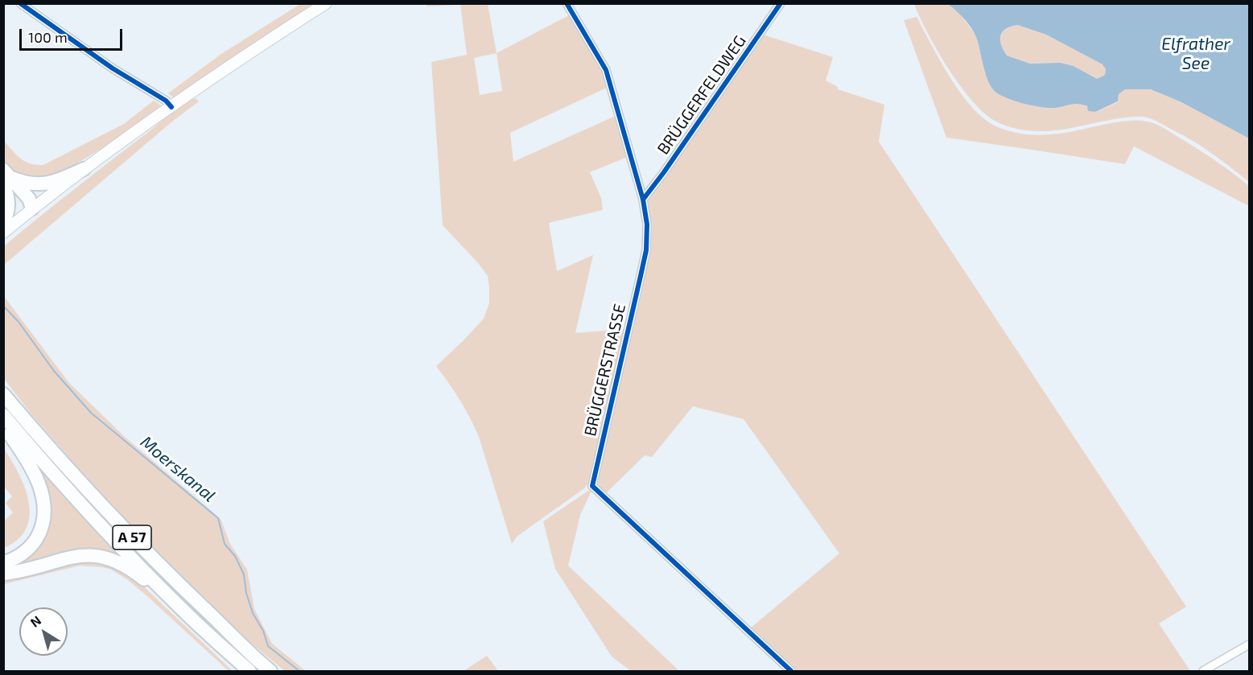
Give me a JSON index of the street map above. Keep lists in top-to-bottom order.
{
  "streets": {
    "highway": ["A 57"],
    "street": ["BRÜGGERFELDWEG", "BRÜGGERSTRASSE"]
  },
  "crossings": [
    ["BRÜGGERFELDWEG", "BRÜGGERSTRASSE"]
  ],
  "water": ["Elfrather See", "Moerskanal"],
  "scale_bar": "100 m",
  "north": "top left"
}
